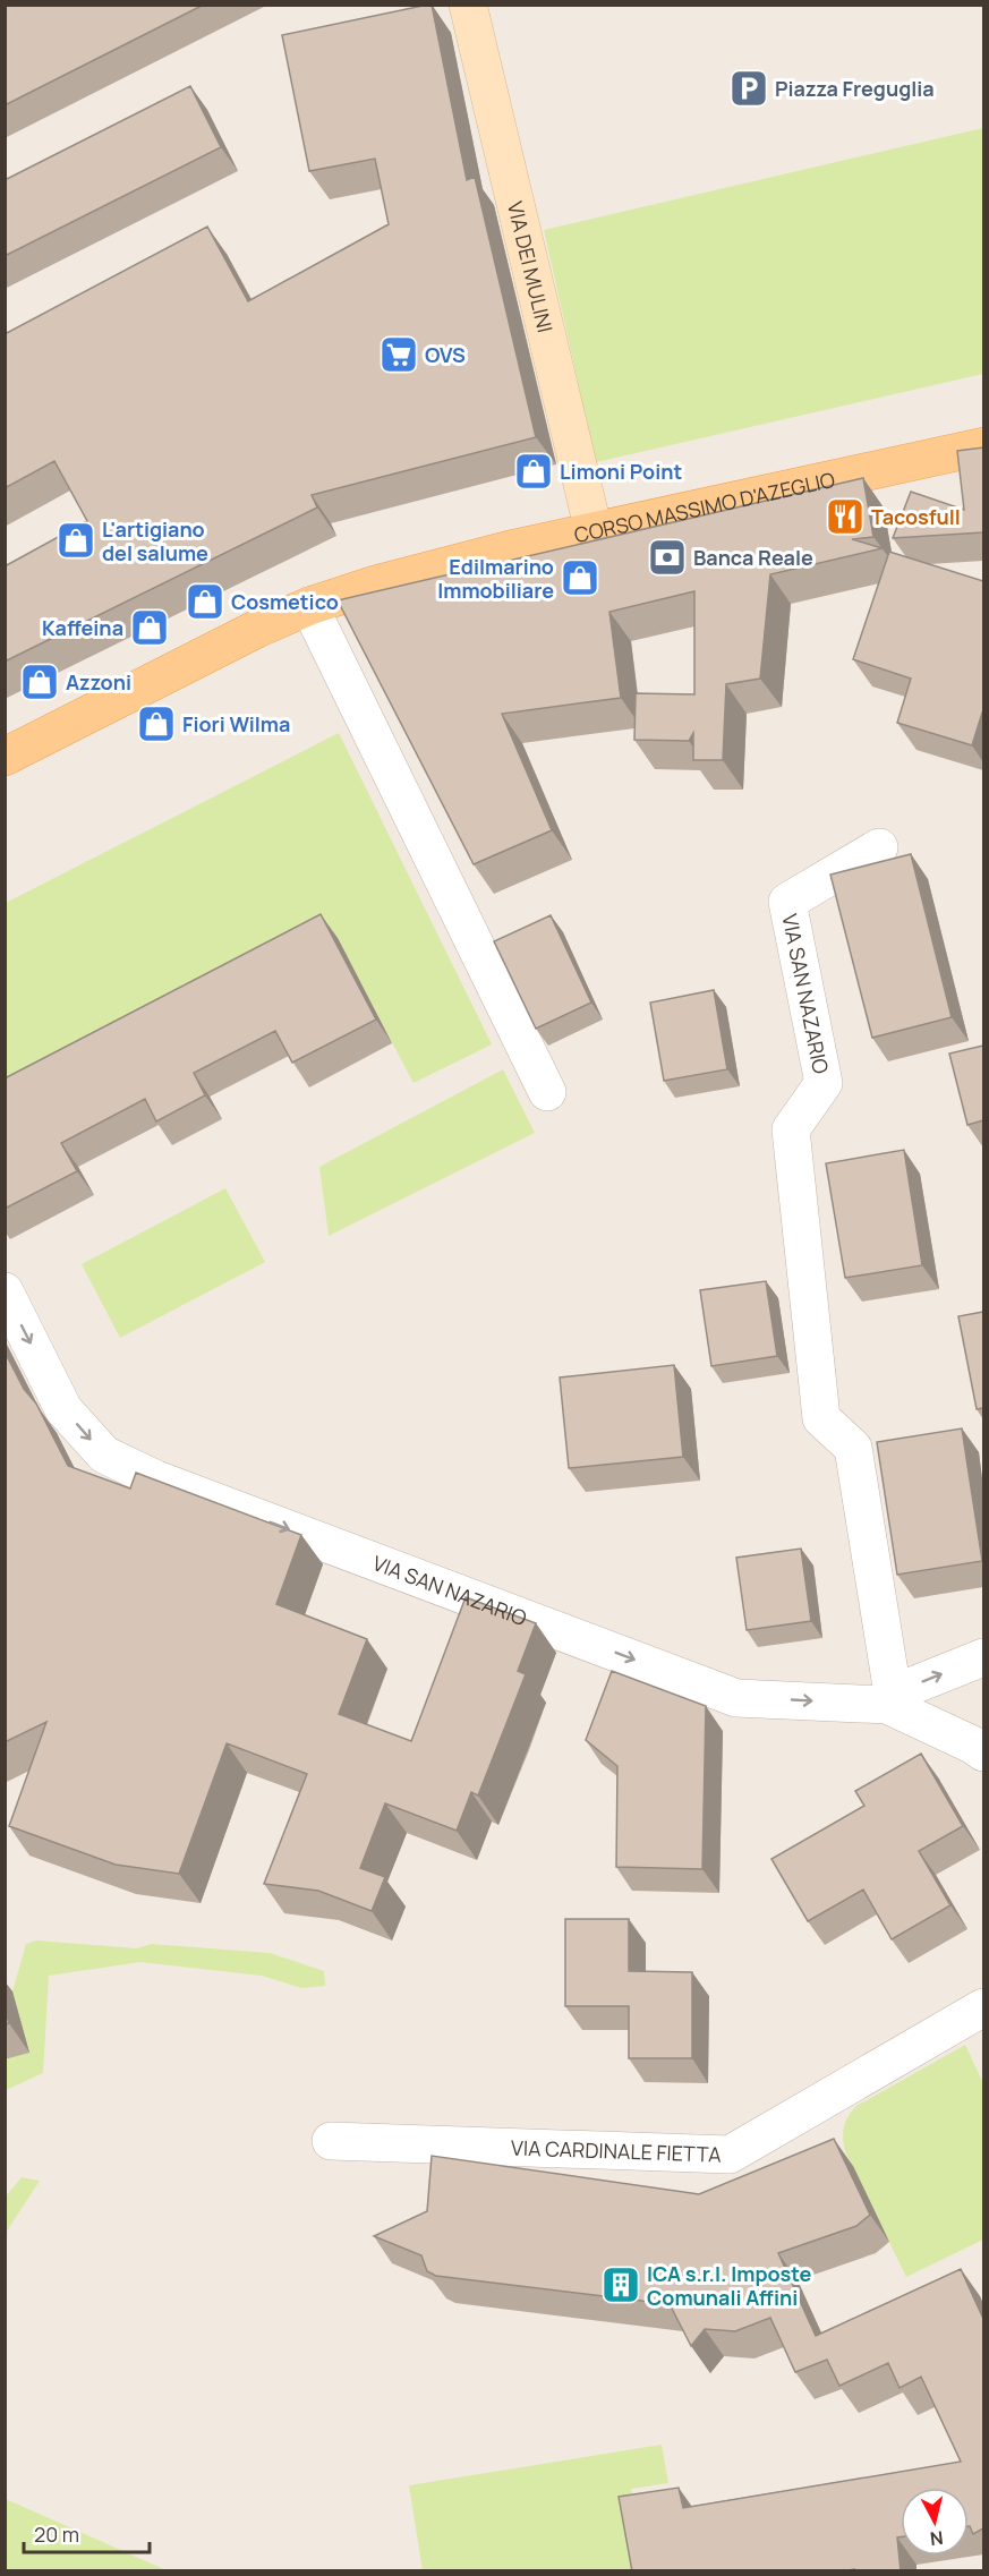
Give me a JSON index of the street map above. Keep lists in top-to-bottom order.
{
  "streets": {
    "main road": ["CORSO MASSIMO D'AZEGLIO"],
    "street": ["VIA DEI MULINI", "VIA SAN NAZARIO", "VIA CARDINALE FIETTA"]
  },
  "crossings": [
    ["VIA DEI MULINI", "CORSO MASSIMO D'AZEGLIO"]
  ],
  "one_way": ["VIA SAN NAZARIO"],
  "places": {
    "parking": ["Piazza Freguglia"],
    "supermarket": ["OVS"],
    "shop": [
      "Limoni Point",
      "L'artigiano del salume",
      "Edilmarino Immobiliare",
      "Cosmetico",
      "Kaffeina",
      "Azzoni",
      "Fiori Wilma"
    ],
    "restaurant": ["Tacosfull"],
    "bank": ["Banca Reale"],
    "building": ["ICA s.r.l. Imposte Comunali Affini"]
  },
  "scale_bar": "20 m",
  "north": "bottom"
}
